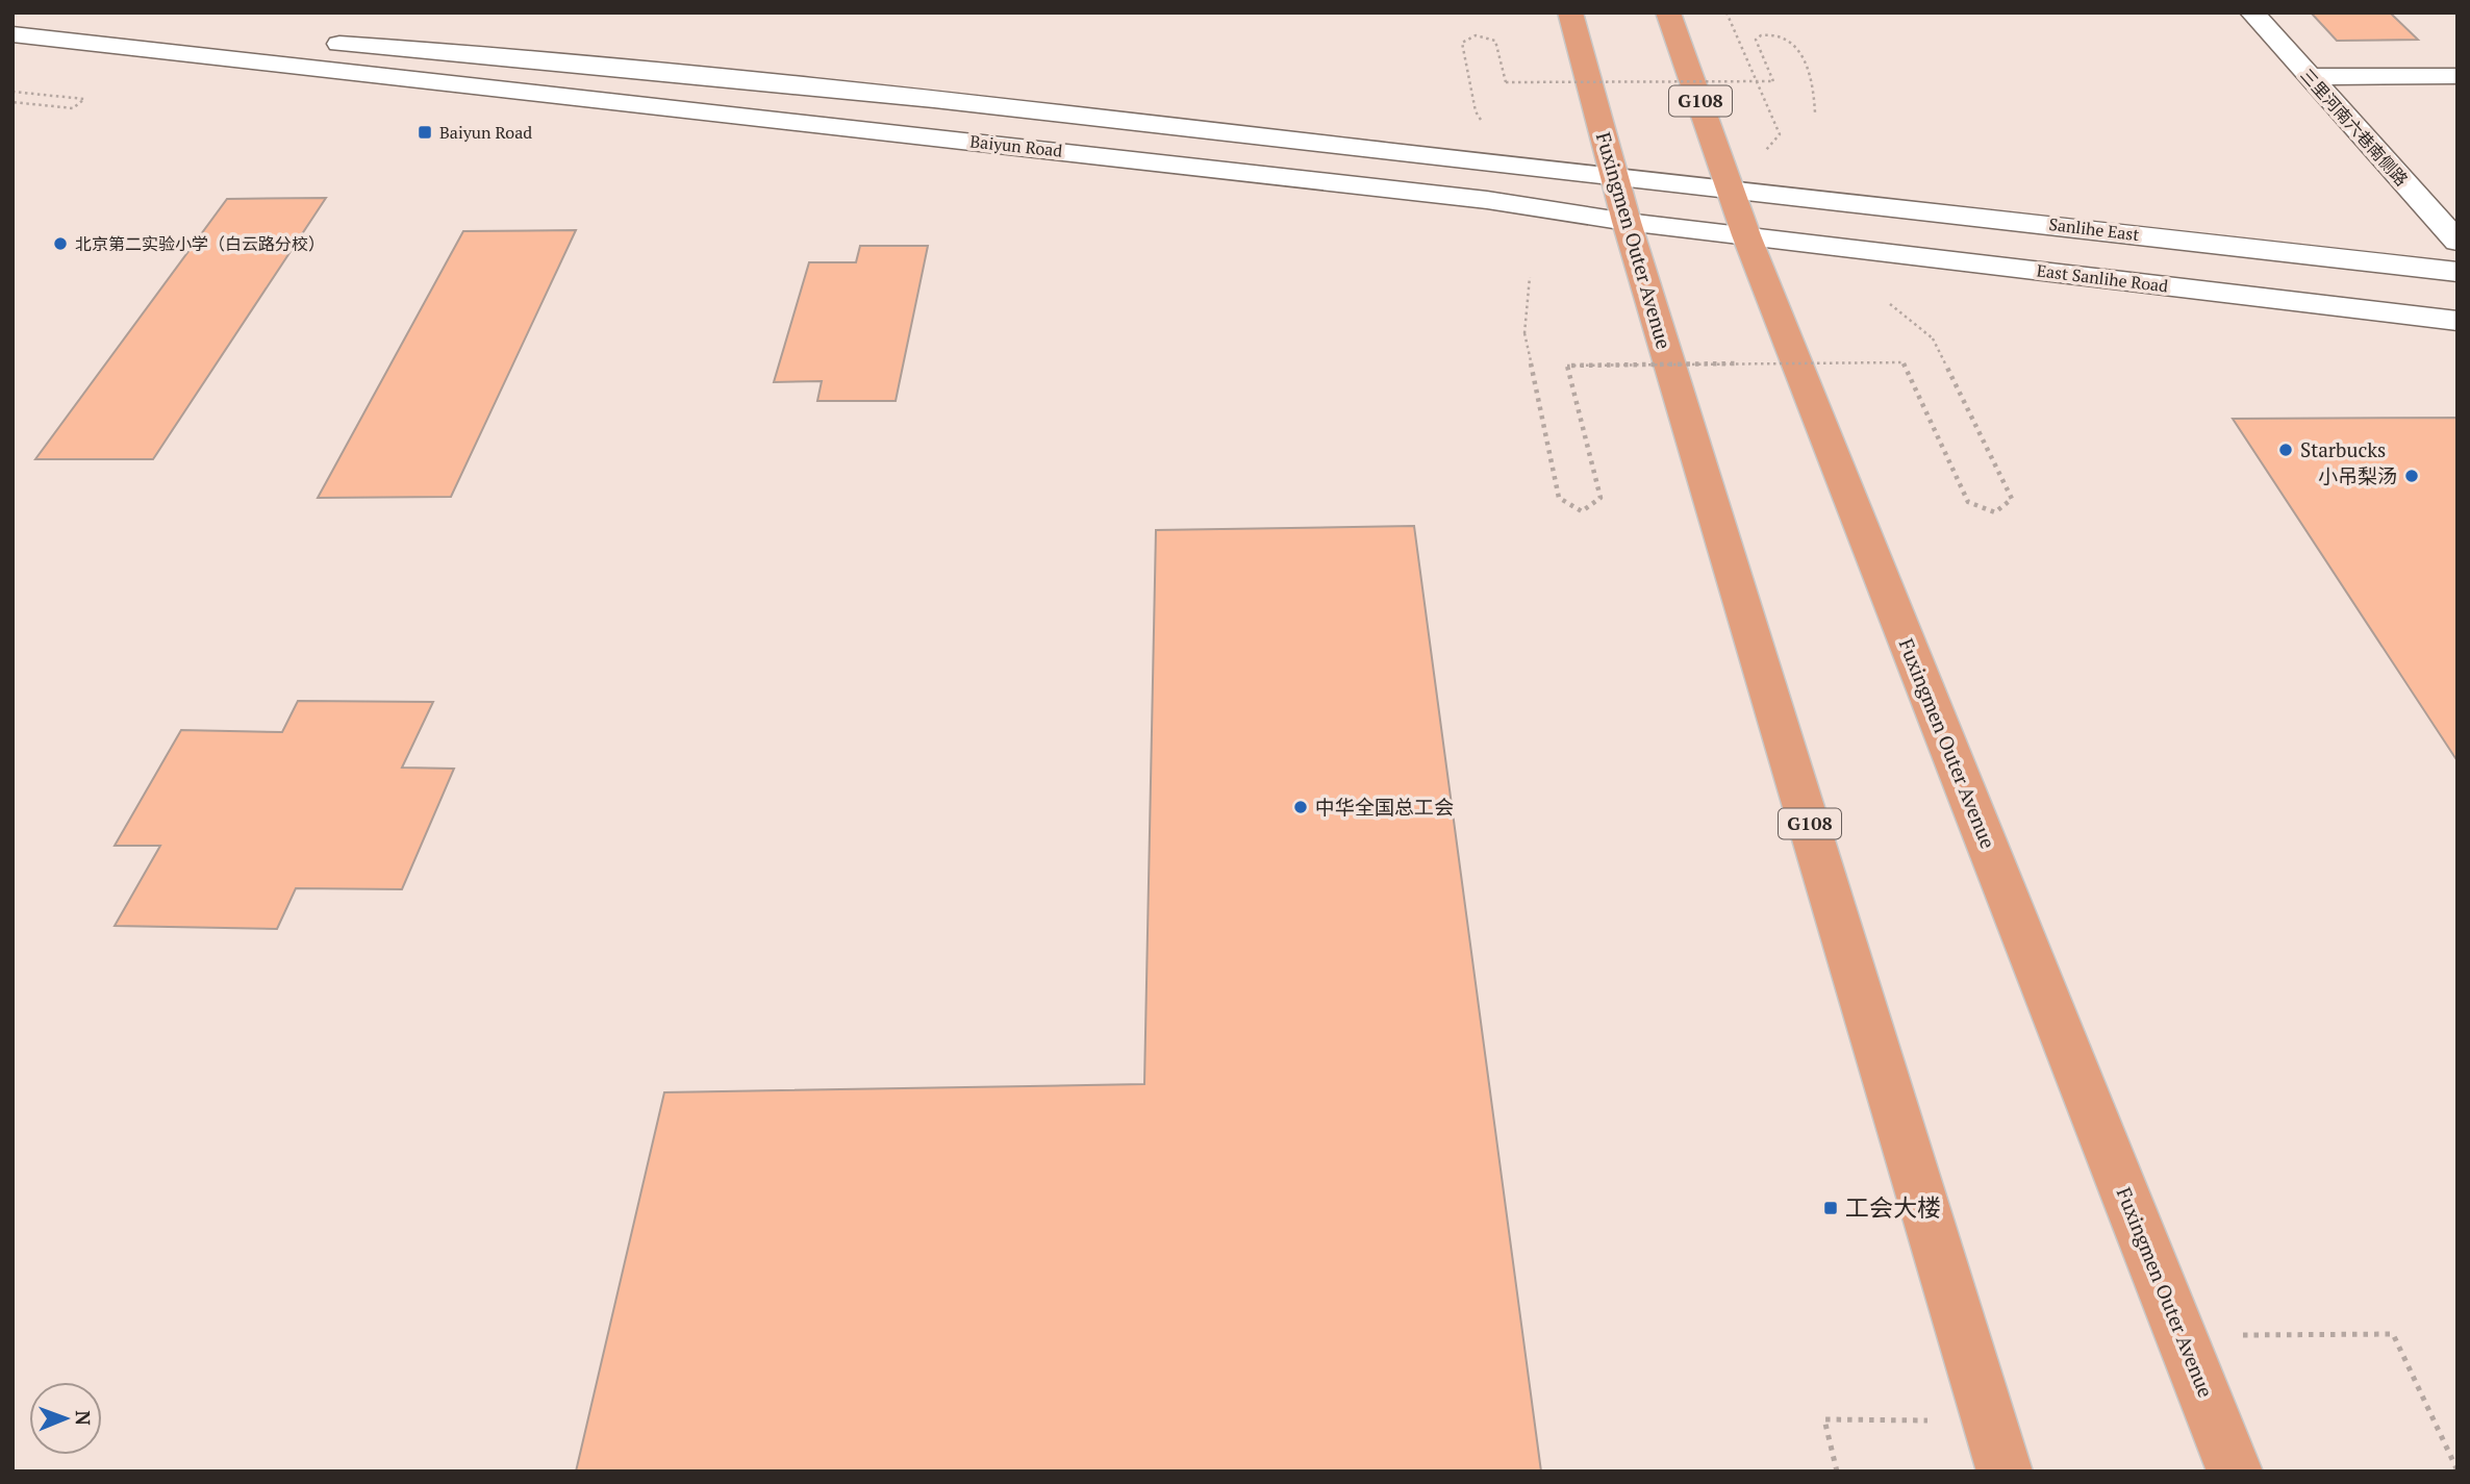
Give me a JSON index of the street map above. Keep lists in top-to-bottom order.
{
  "streets": {
    "highway": ["G108", "Fuxingmen Outer Avenue"],
    "main road": [
      "三里河南六巷南侧路",
      "Baiyun Road",
      "Sanlihe East",
      "East Sanlihe Road"
    ]
  },
  "crossings": [
    ["Baiyun Road", "Sanlihe East"],
    ["Baiyun Road", "Fuxingmen Outer Avenue"],
    ["Baiyun Road", "East Sanlihe Road"],
    ["Sanlihe East", "Fuxingmen Outer Avenue"],
    ["Fuxingmen Outer Avenue", "East Sanlihe Road"]
  ],
  "places": {
    "transit": ["Baiyun Road", "工会大楼"],
    "other": [
      "北京第二实验小学（白云路分校）",
      "Starbucks",
      "小吊梨汤",
      "中华全国总工会"
    ]
  },
  "north": "right"
}
